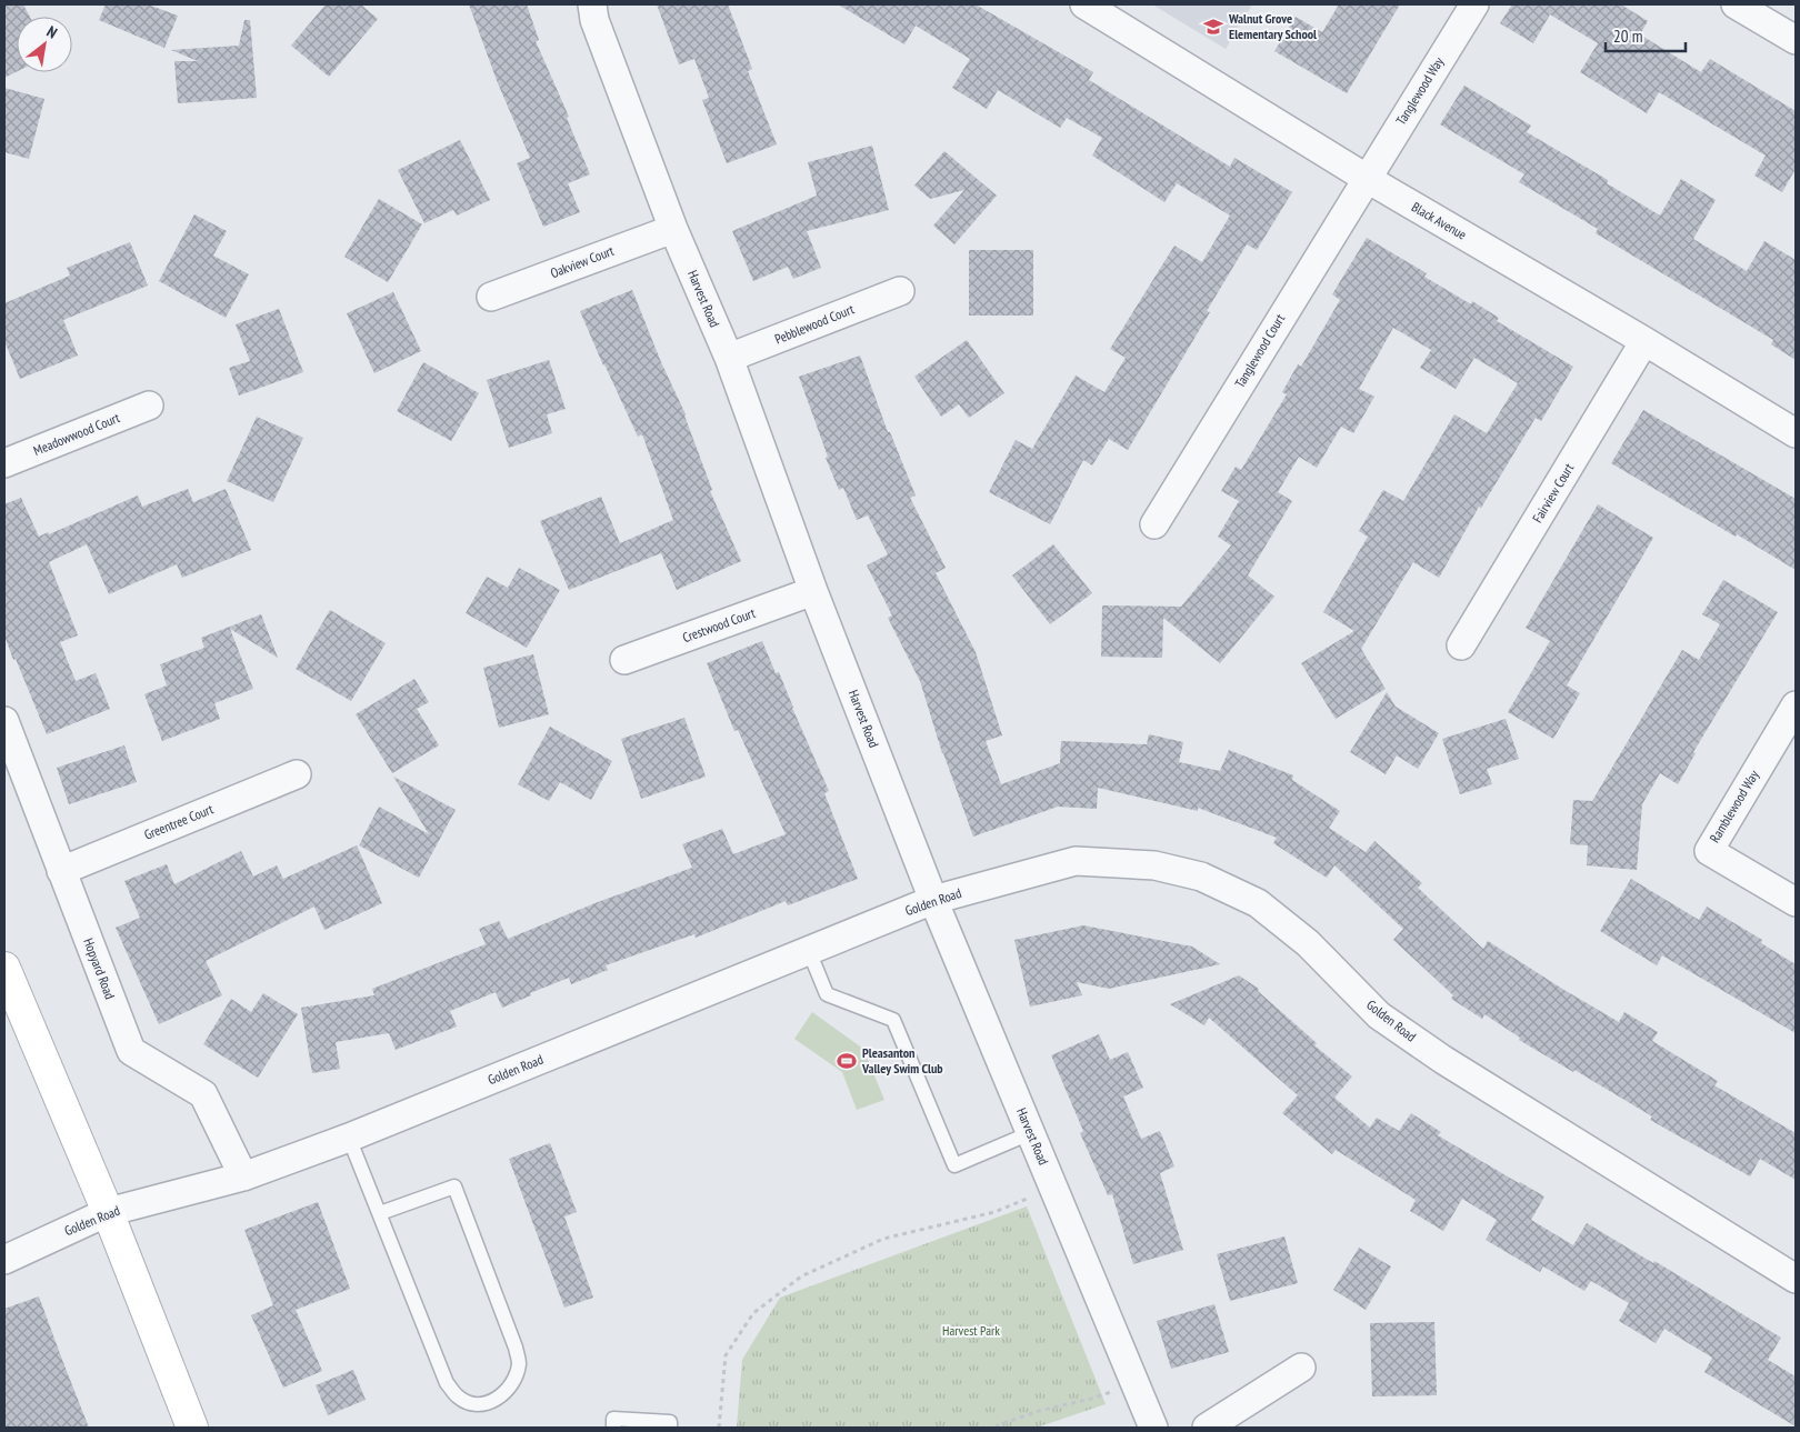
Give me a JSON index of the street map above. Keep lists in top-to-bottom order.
{
  "streets": {
    "street": [
      "Tanglewood Way",
      "Black Avenue",
      "Oakview Court",
      "Harvest Road",
      "Pebblewood Court",
      "Tanglewood Court",
      "Meadowwood Court",
      "Fairview Court",
      "Crestwood Court",
      "Ramblewood Way",
      "Greentree Court",
      "Golden Road",
      "Hopyard Road"
    ]
  },
  "crossings": [
    ["Tanglewood Way", "Black Avenue"],
    ["Tanglewood Way", "Tanglewood Court"],
    ["Black Avenue", "Tanglewood Court"],
    ["Black Avenue", "Fairview Court"],
    ["Oakview Court", "Harvest Road"],
    ["Harvest Road", "Pebblewood Court"],
    ["Harvest Road", "Crestwood Court"],
    ["Harvest Road", "Golden Road"],
    ["Greentree Court", "Hopyard Road"],
    ["Golden Road", "Hopyard Road"]
  ],
  "parks": ["Harvest Park"],
  "places": {
    "school or university": ["Walnut Grove Elementary School"],
    "sports": ["Pleasanton Valley Swim Club"]
  },
  "scale_bar": "20 m",
  "north": "top right"
}
